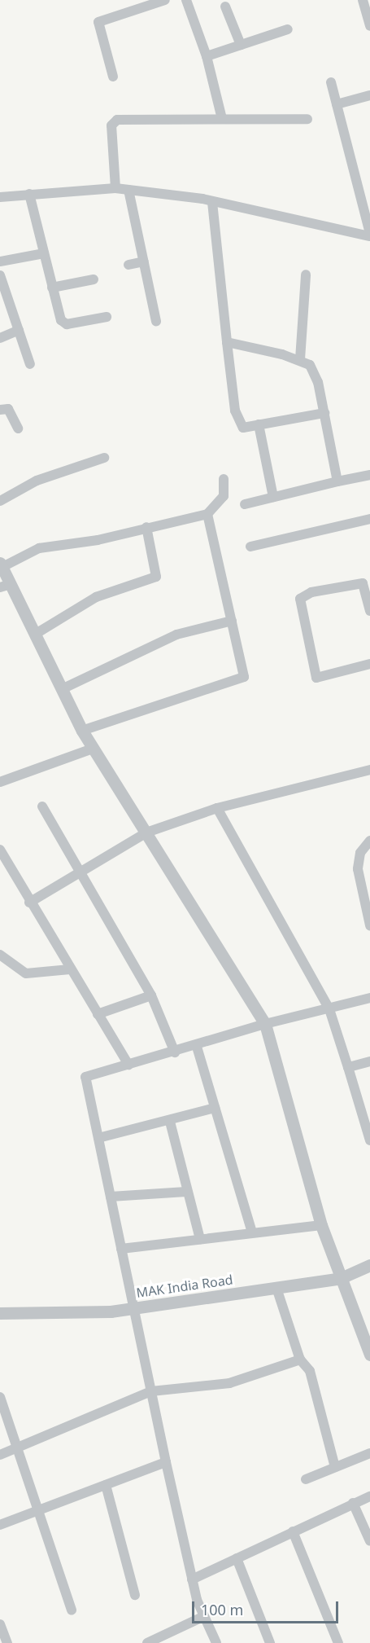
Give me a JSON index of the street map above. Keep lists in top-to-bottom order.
{
  "streets": {
    "street": ["MAK India Road"]
  },
  "scale_bar": "100 m"
}
